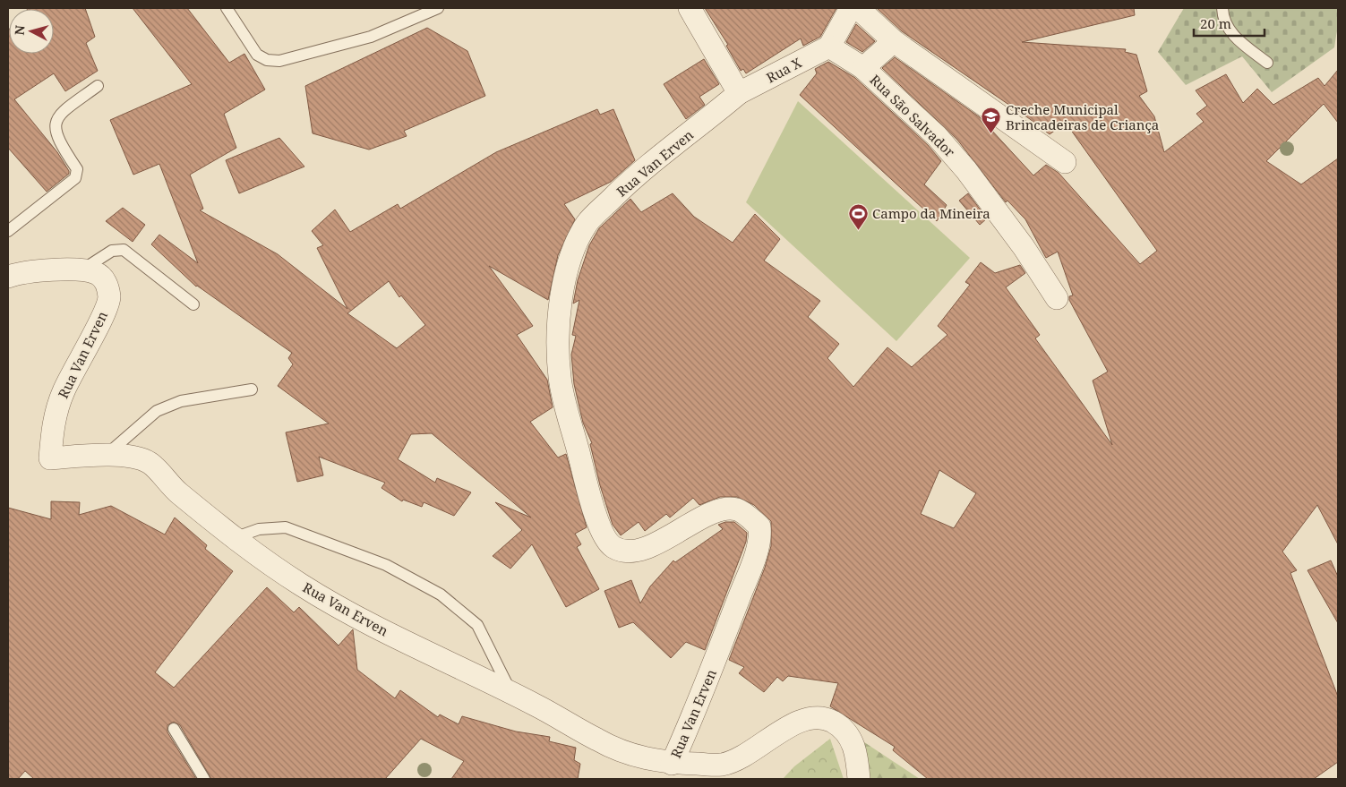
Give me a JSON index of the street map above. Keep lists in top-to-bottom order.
{
  "streets": {
    "street": ["Rua X", "Rua São Salvador", "Rua Van Erven"]
  },
  "crossings": [
    ["Rua X", "Rua São Salvador"],
    ["Rua X", "Rua Van Erven"]
  ],
  "places": {
    "school or university": ["Creche Municipal Brincadeiras de Criança"],
    "sports": ["Campo da Mineira"]
  },
  "scale_bar": "20 m",
  "north": "left"
}
